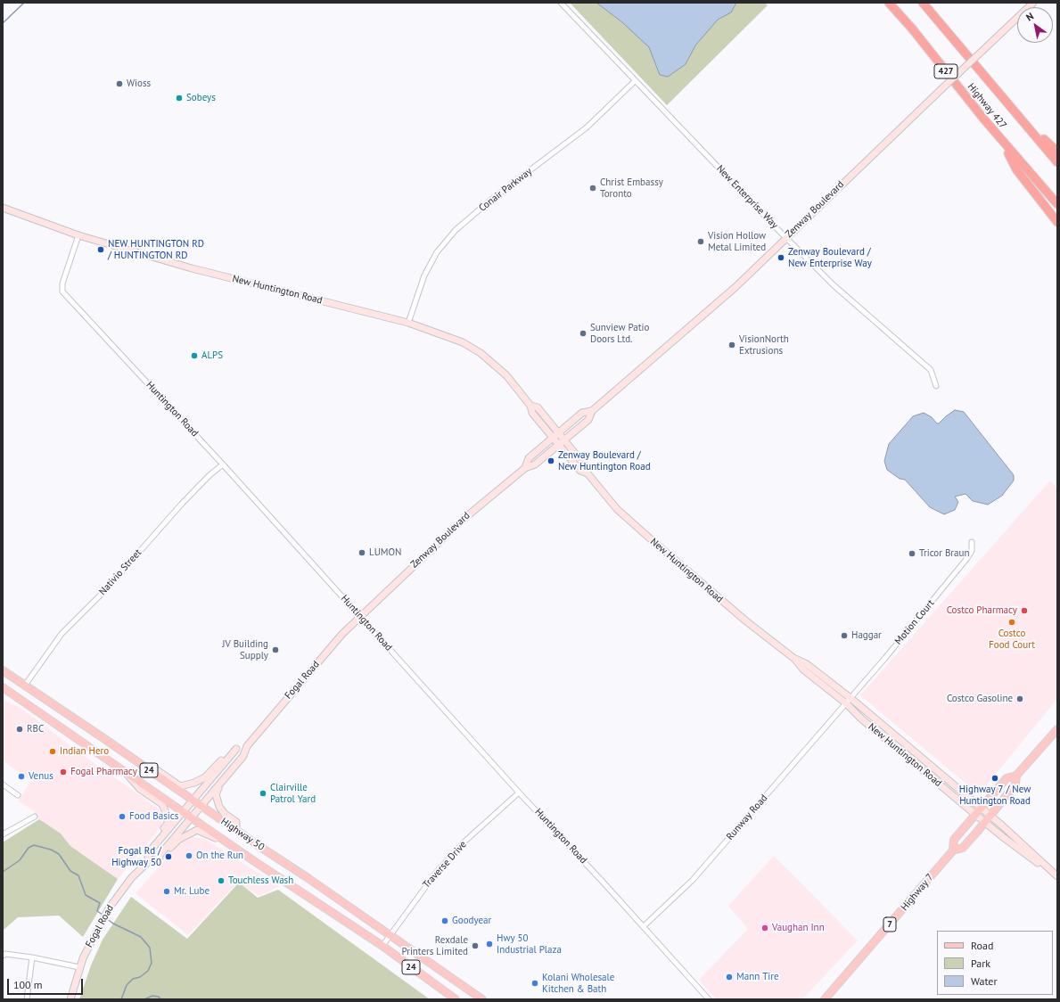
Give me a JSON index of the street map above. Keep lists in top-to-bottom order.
{
  "streets": {
    "highway": ["427", "Highway 427"],
    "main road": [
      "24",
      "Highway 50",
      "Highway 7",
      "7"
    ],
    "street": [
      "Conair Parkway",
      "New Enterprise Way",
      "Zenway Boulevard",
      "New Huntington Road",
      "Huntington Road",
      "Nativio Street",
      "Motion Court",
      "Fogal Road",
      "Runway Road",
      "Traverse Drive"
    ]
  },
  "crossings": [
    ["Conair Parkway", "New Enterprise Way"],
    ["Conair Parkway", "New Huntington Road"],
    ["New Enterprise Way", "Zenway Boulevard"],
    ["Zenway Boulevard", "New Huntington Road"],
    ["Zenway Boulevard", "Huntington Road"],
    ["Zenway Boulevard", "Fogal Road"],
    ["New Huntington Road", "Huntington Road"],
    ["New Huntington Road", "Motion Court"],
    ["New Huntington Road", "Runway Road"],
    ["New Huntington Road", "Highway 7"],
    ["Huntington Road", "Nativio Street"],
    ["Huntington Road", "Fogal Road"],
    ["Huntington Road", "Runway Road"],
    ["Huntington Road", "Traverse Drive"],
    ["Nativio Street", "Highway 50"],
    ["Motion Court", "Runway Road"],
    ["Fogal Road", "Highway 50"],
    ["Highway 50", "Traverse Drive"]
  ],
  "places": [
    "Wioss",
    "Sobeys",
    "Christ Embassy Toronto",
    "Vision Hollow Metal Limited",
    "NEW HUNTINGTON RD / HUNTINGTON RD",
    "Zenway Boulevard / New Enterprise Way",
    "Sunview Patio Doors Ltd.",
    "VisionNorth Extrusions",
    "ALPS",
    "Zenway Boulevard / New Huntington Road",
    "LUMON",
    "Tricor Braun",
    "Costco Pharmacy",
    "Costco Food Court",
    "Haggar",
    "JV Building Supply",
    "Costco Gasoline",
    "RBC",
    "Indian Hero",
    "Fogal Pharmacy",
    "Venus",
    "Highway 7 / New Huntington Road",
    "Clairville Patrol Yard",
    "Food Basics",
    "On the Run",
    "Fogal Rd / Highway 50",
    "Touchless Wash",
    "Mr. Lube",
    "Goodyear",
    "Vaughan Inn",
    "Hwy 50 Industrial Plaza",
    "Rexdale Printers Limited",
    "Mann Tire",
    "Kolani Wholesale Kitchen & Bath"
  ],
  "legend": ["Road", "Park", "Water"],
  "scale_bar": "100 m",
  "north": "top left"
}
